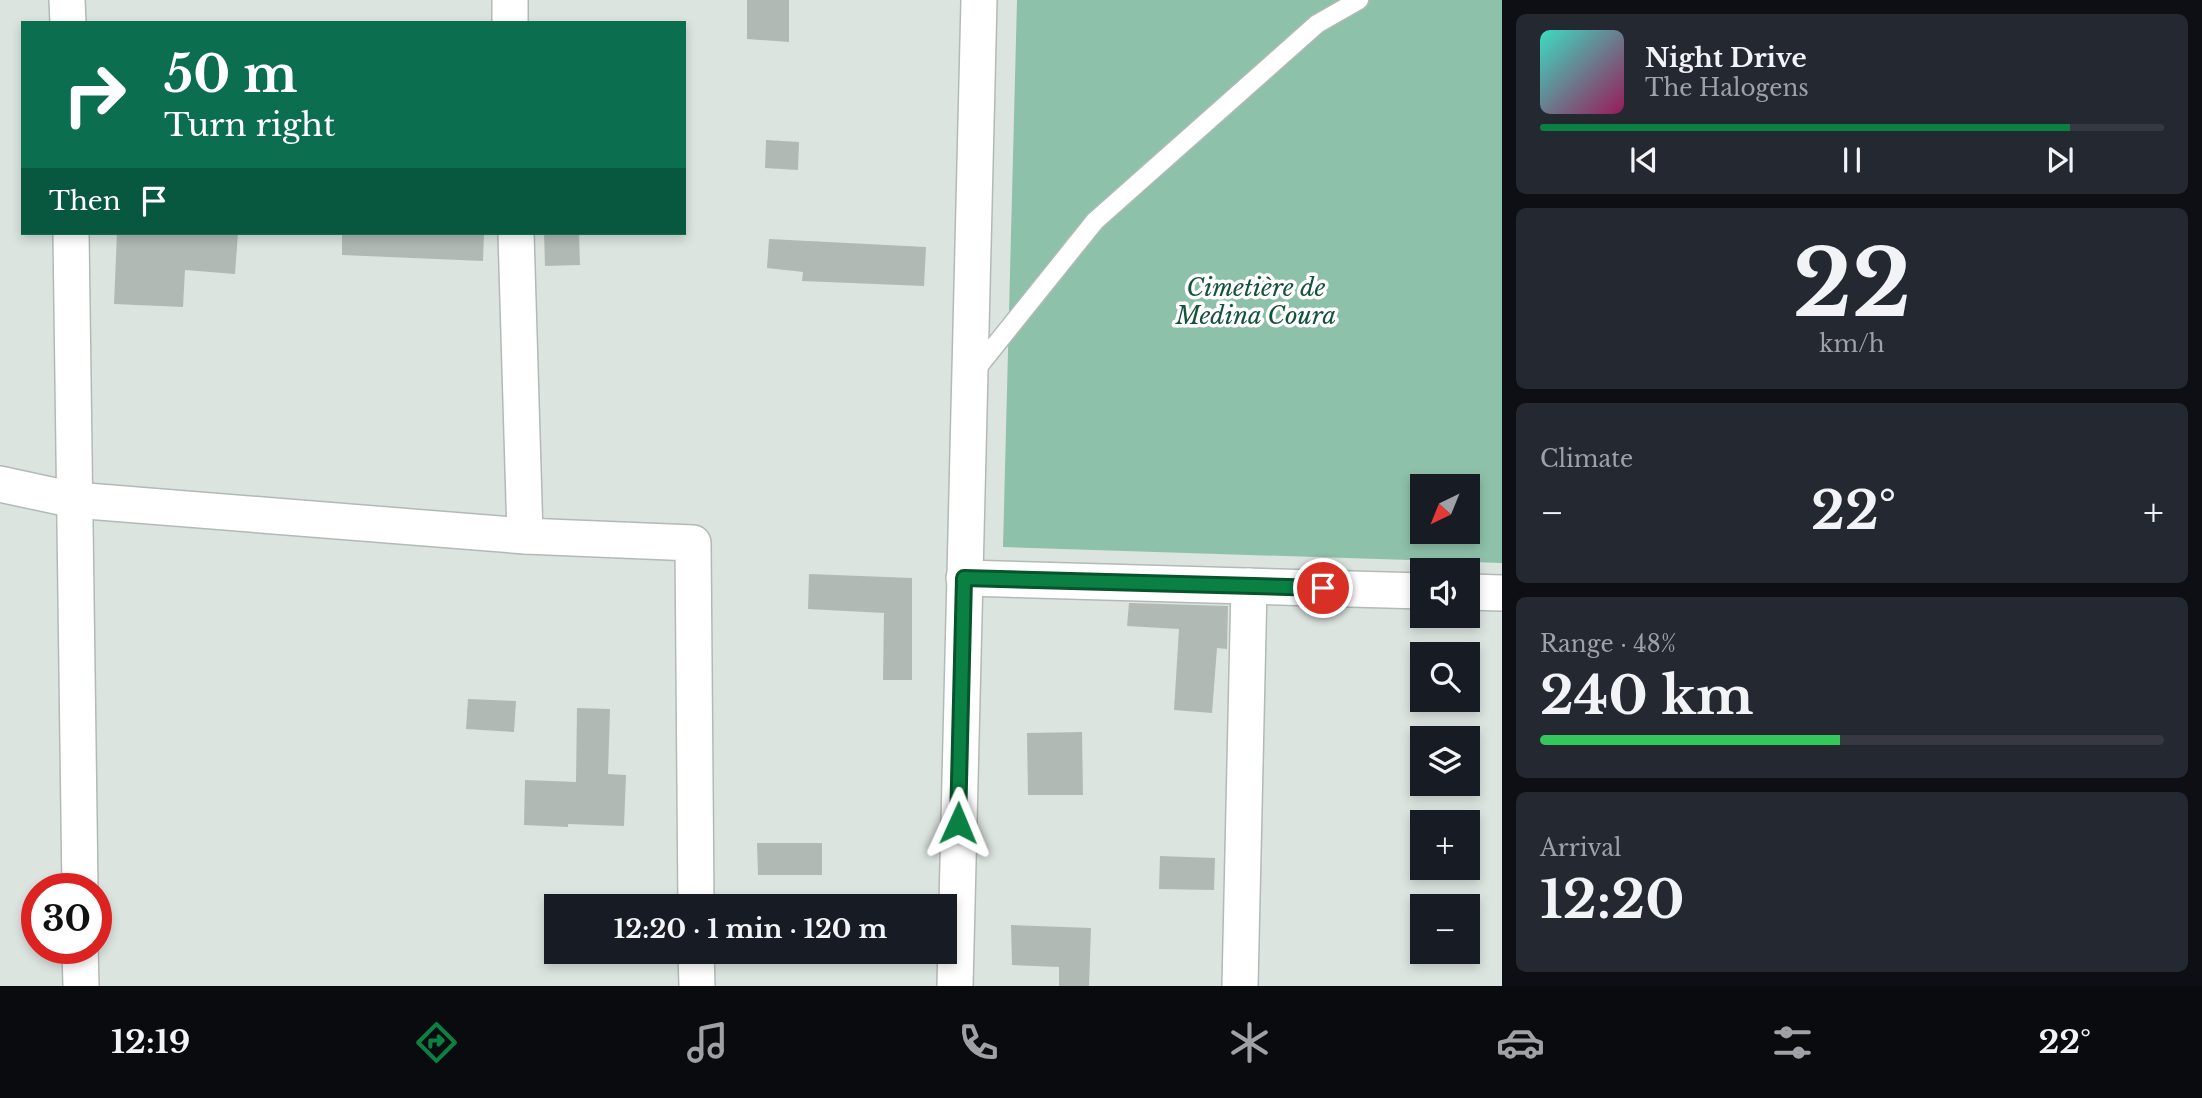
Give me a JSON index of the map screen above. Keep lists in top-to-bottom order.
{
  "parks": ["Cimetière de Medina Coura"],
  "north": "bottom left",
  "page": {
    "turn": ["50 m", "Turn right"],
    "song": ["Night Drive", "The Halogens"],
    "then": "Then",
    "tile": [
      ["22", "km/h"],
      "Climate",
      ["Range · 48%", "240 km"],
      ["Arrival", "12:20"]
    ],
    "map_buttons": ["+", "−"],
    "heat": ["−", "22°", "+"],
    "limit": "30",
    "trip": "12:20 · 1 min · 120 m",
    "tabs": ["12:19", "22°"]
  }
}
